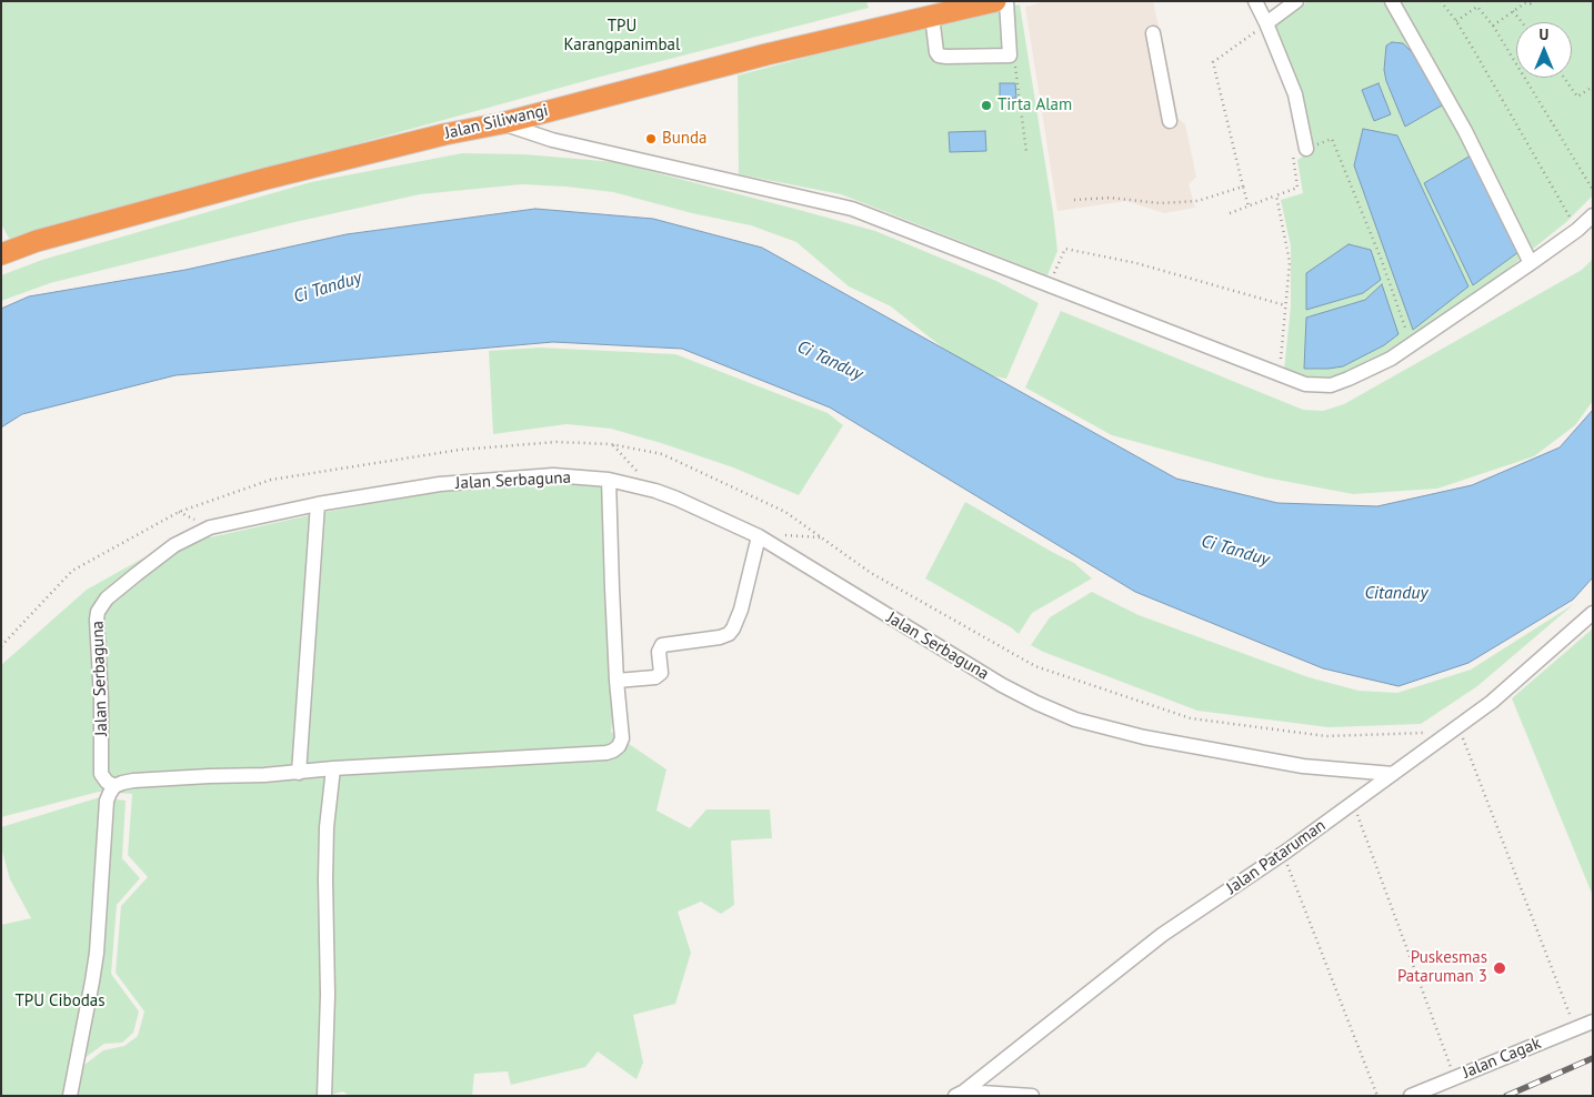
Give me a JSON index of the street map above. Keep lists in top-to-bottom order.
{
  "streets": {
    "highway": ["Jalan Siliwangi"],
    "street": ["Jalan Serbaguna", "Jalan Pataruman", "Jalan Cagak"]
  },
  "crossings": [
    ["Jalan Serbaguna", "Jalan Pataruman"]
  ],
  "water": ["Ci Tanduy", "Citanduy"],
  "parks": ["TPU Karangpanimbal", "TPU Cibodas"],
  "places": ["Tirta Alam", "Bunda", "Puskesmas Pataruman 3"],
  "north": "top"
}
